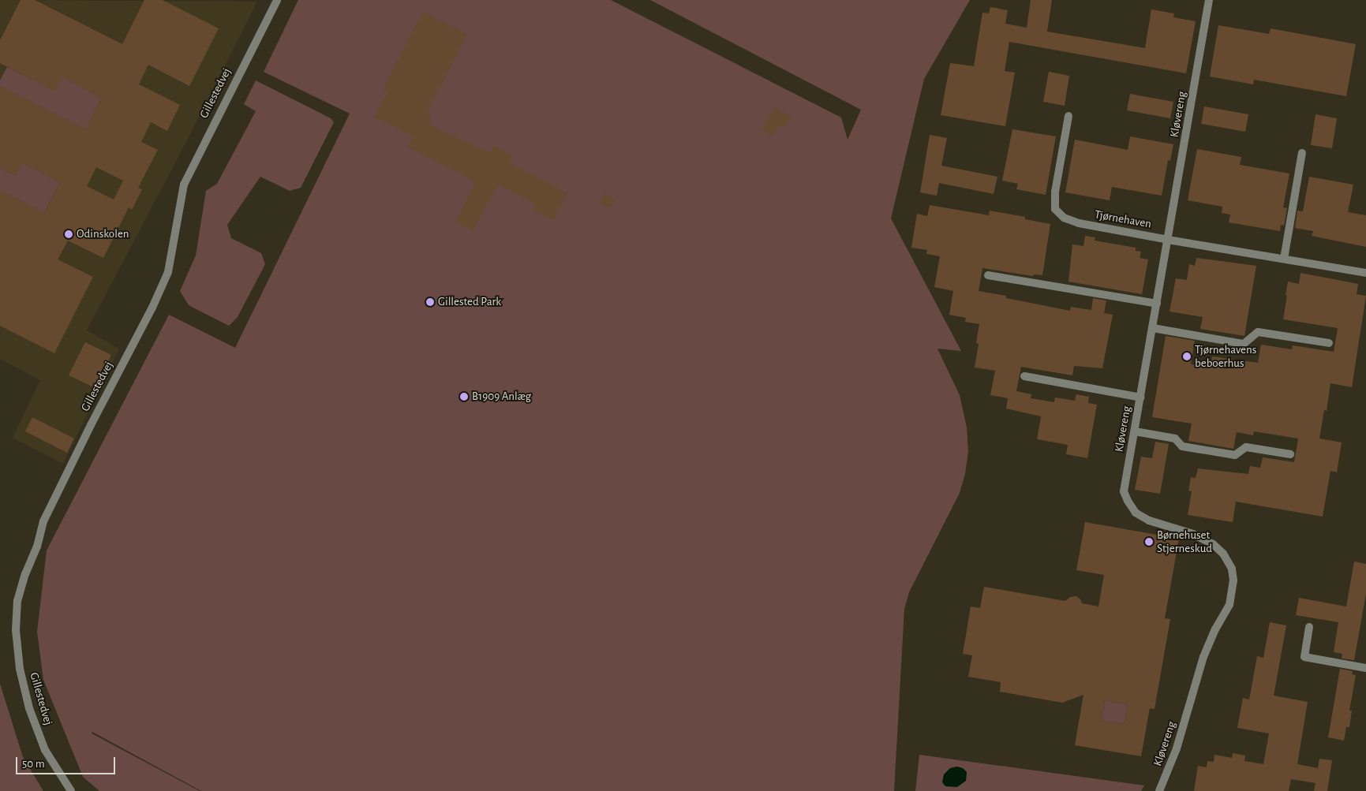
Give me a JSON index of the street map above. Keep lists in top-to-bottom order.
{
  "streets": {
    "street": ["Gillestedvej", "Kløvereng", "Tjørnehaven"]
  },
  "crossings": [
    ["Kløvereng", "Tjørnehaven"]
  ],
  "places": [
    "Odinskolen",
    "Gillested Park",
    "Tjørnehavens beboerhus",
    "B1909 Anlæg",
    "Børnehuset Stjerneskud"
  ],
  "scale_bar": "50 m"
}
